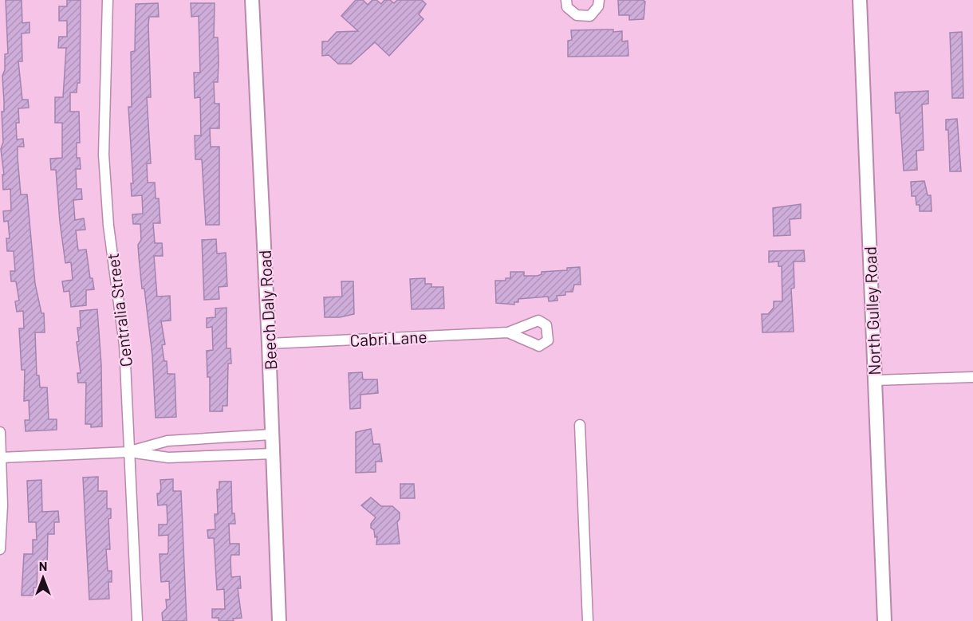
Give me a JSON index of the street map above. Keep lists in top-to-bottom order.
{
  "streets": {
    "main road": ["Beech Daly Road", "North Gulley Road"],
    "street": ["Centralia Street", "Cabri Lane"]
  },
  "crossings": [
    ["Beech Daly Road", "Cabri Lane"]
  ],
  "north": "top"
}
